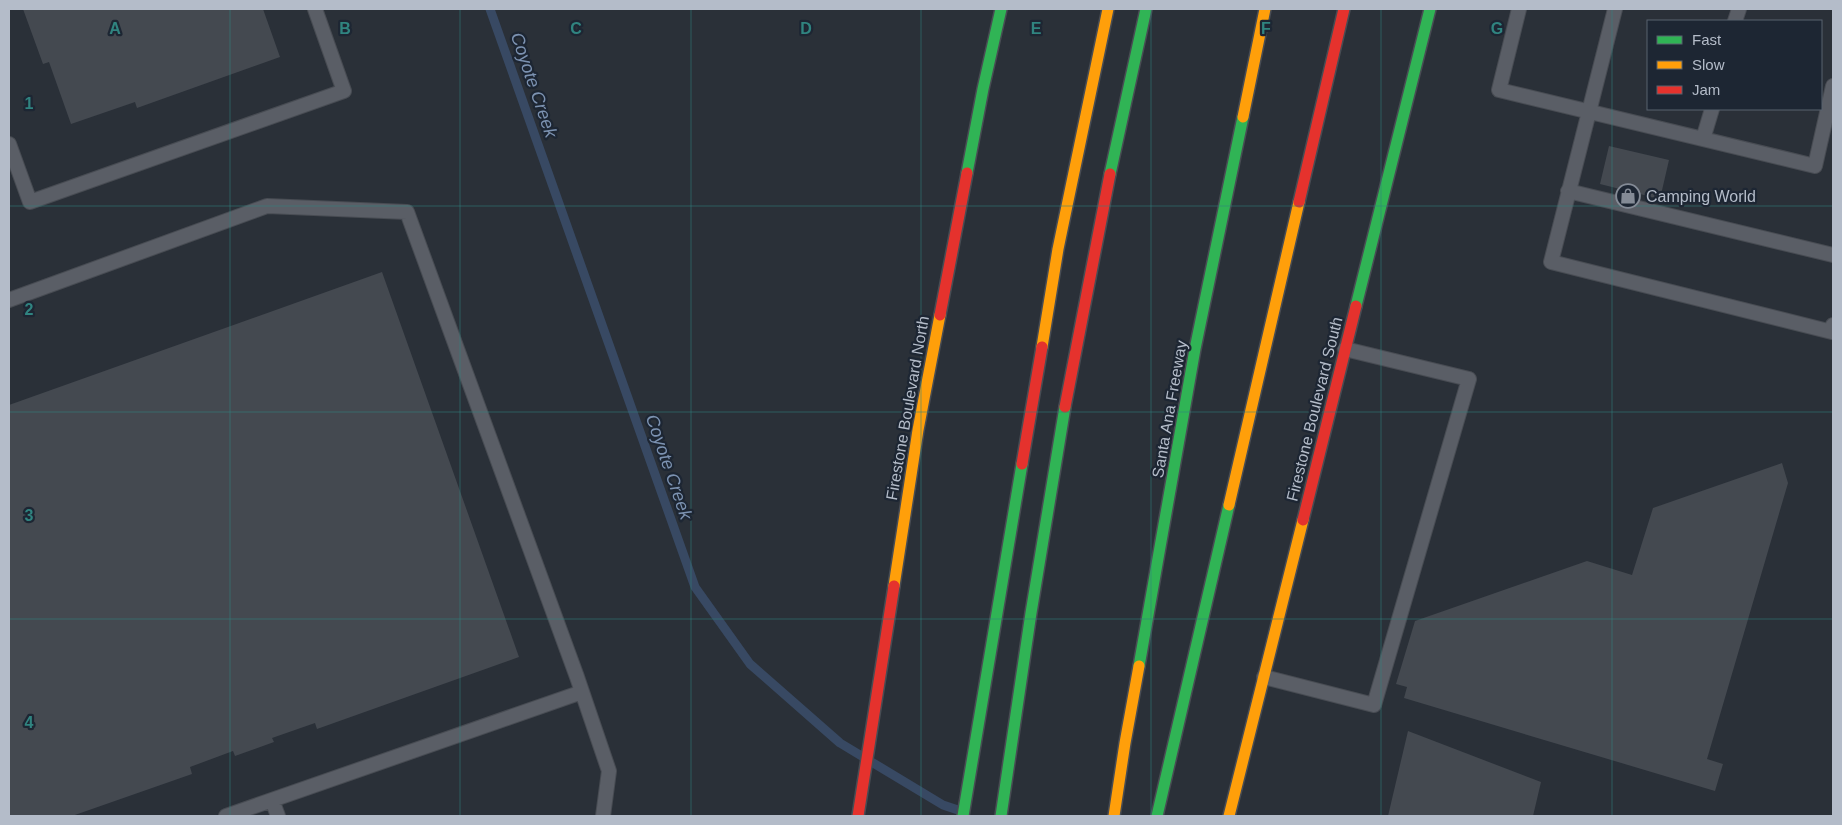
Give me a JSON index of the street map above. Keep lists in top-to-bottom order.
{
  "streets": {
    "main road": ["Firestone Boulevard North", "Santa Ana Freeway", "Firestone Boulevard South"]
  },
  "water": ["Coyote Creek"],
  "places": {
    "shop": ["Camping World"]
  },
  "legend": ["Fast", "Slow", "Jam"],
  "grid": {
    "columns": [
      "A",
      "B",
      "C",
      "D",
      "E",
      "F",
      "G"
    ],
    "rows": [
      "1",
      "2",
      "3",
      "4"
    ]
  }
}
